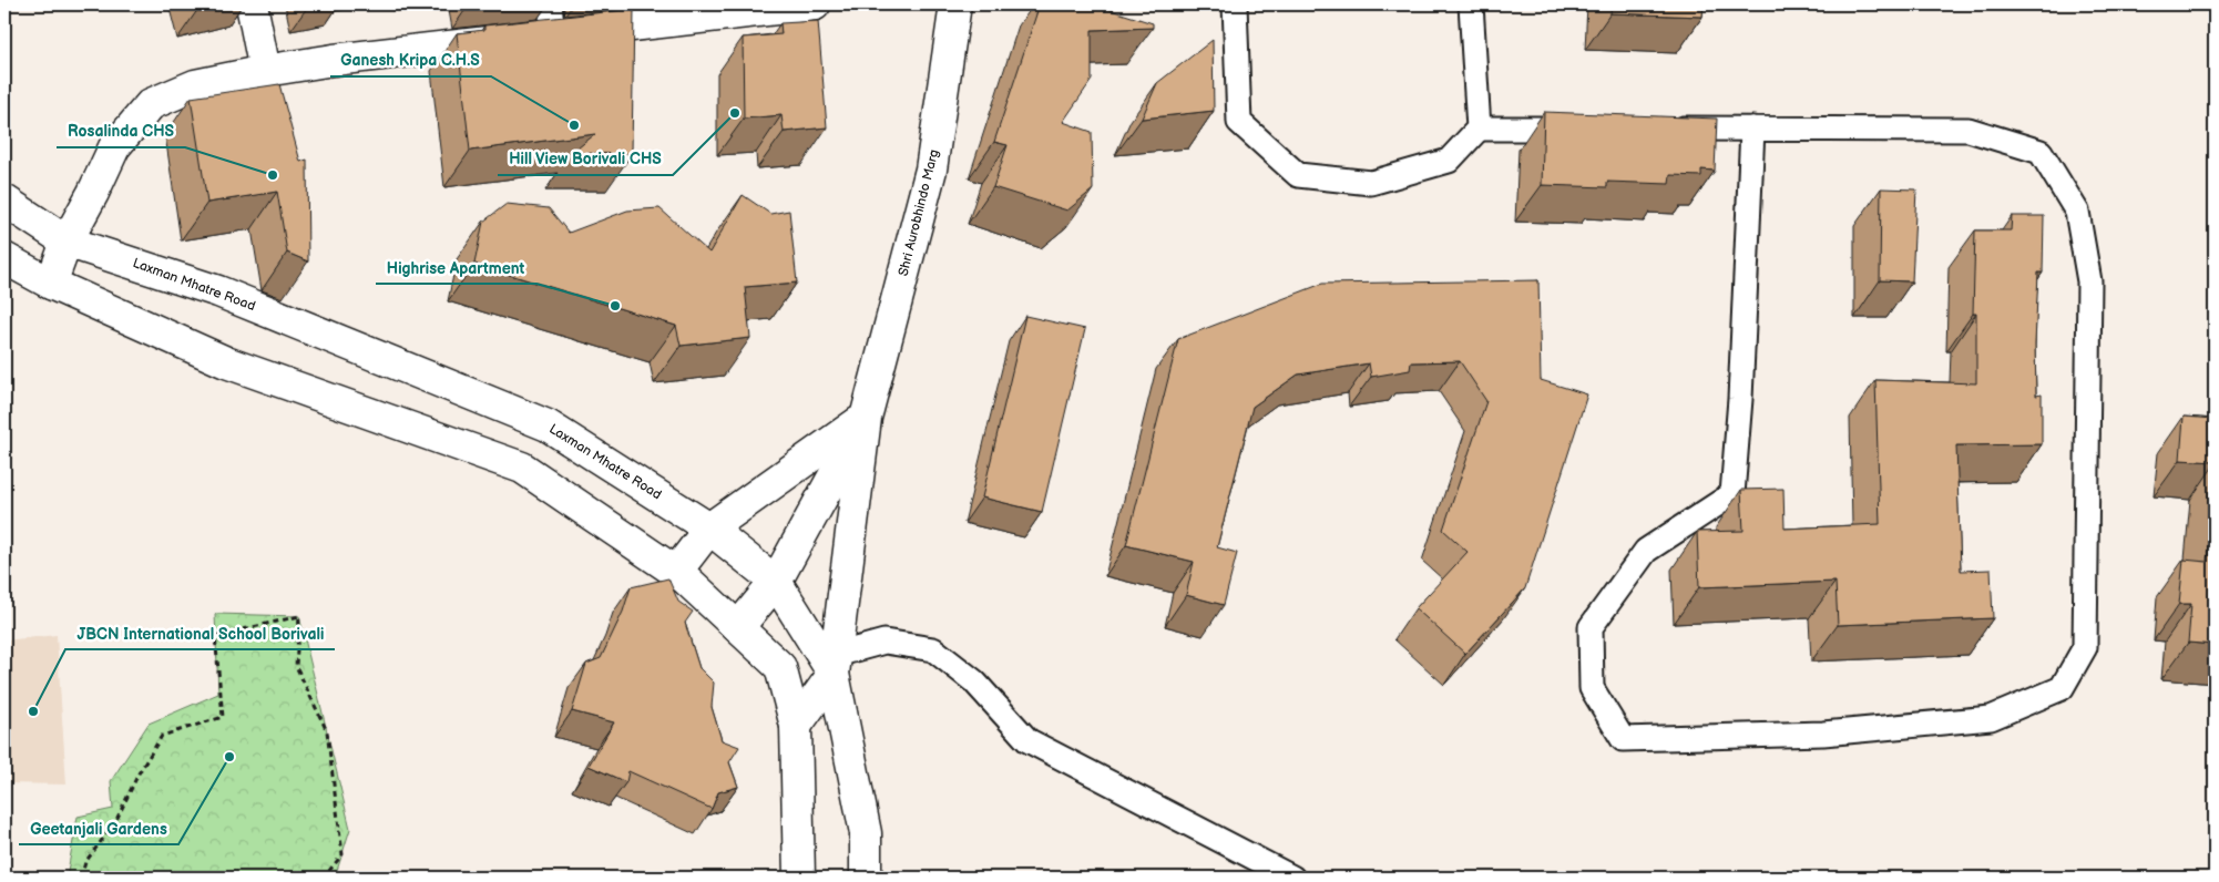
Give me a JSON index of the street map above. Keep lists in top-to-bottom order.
{
  "streets": {
    "main road": ["Shri Aurobhindo Marg", "Laxman Mhatre Road"]
  },
  "crossings": [
    ["Shri Aurobhindo Marg", "Laxman Mhatre Road"]
  ],
  "places": [
    "Hill View Borivali CHS",
    "Ganesh Kripa C.H.S",
    "Rosalinda CHS",
    "Highrise Apartment",
    "JBCN International School Borivali",
    "Geetanjali Gardens"
  ]
}
